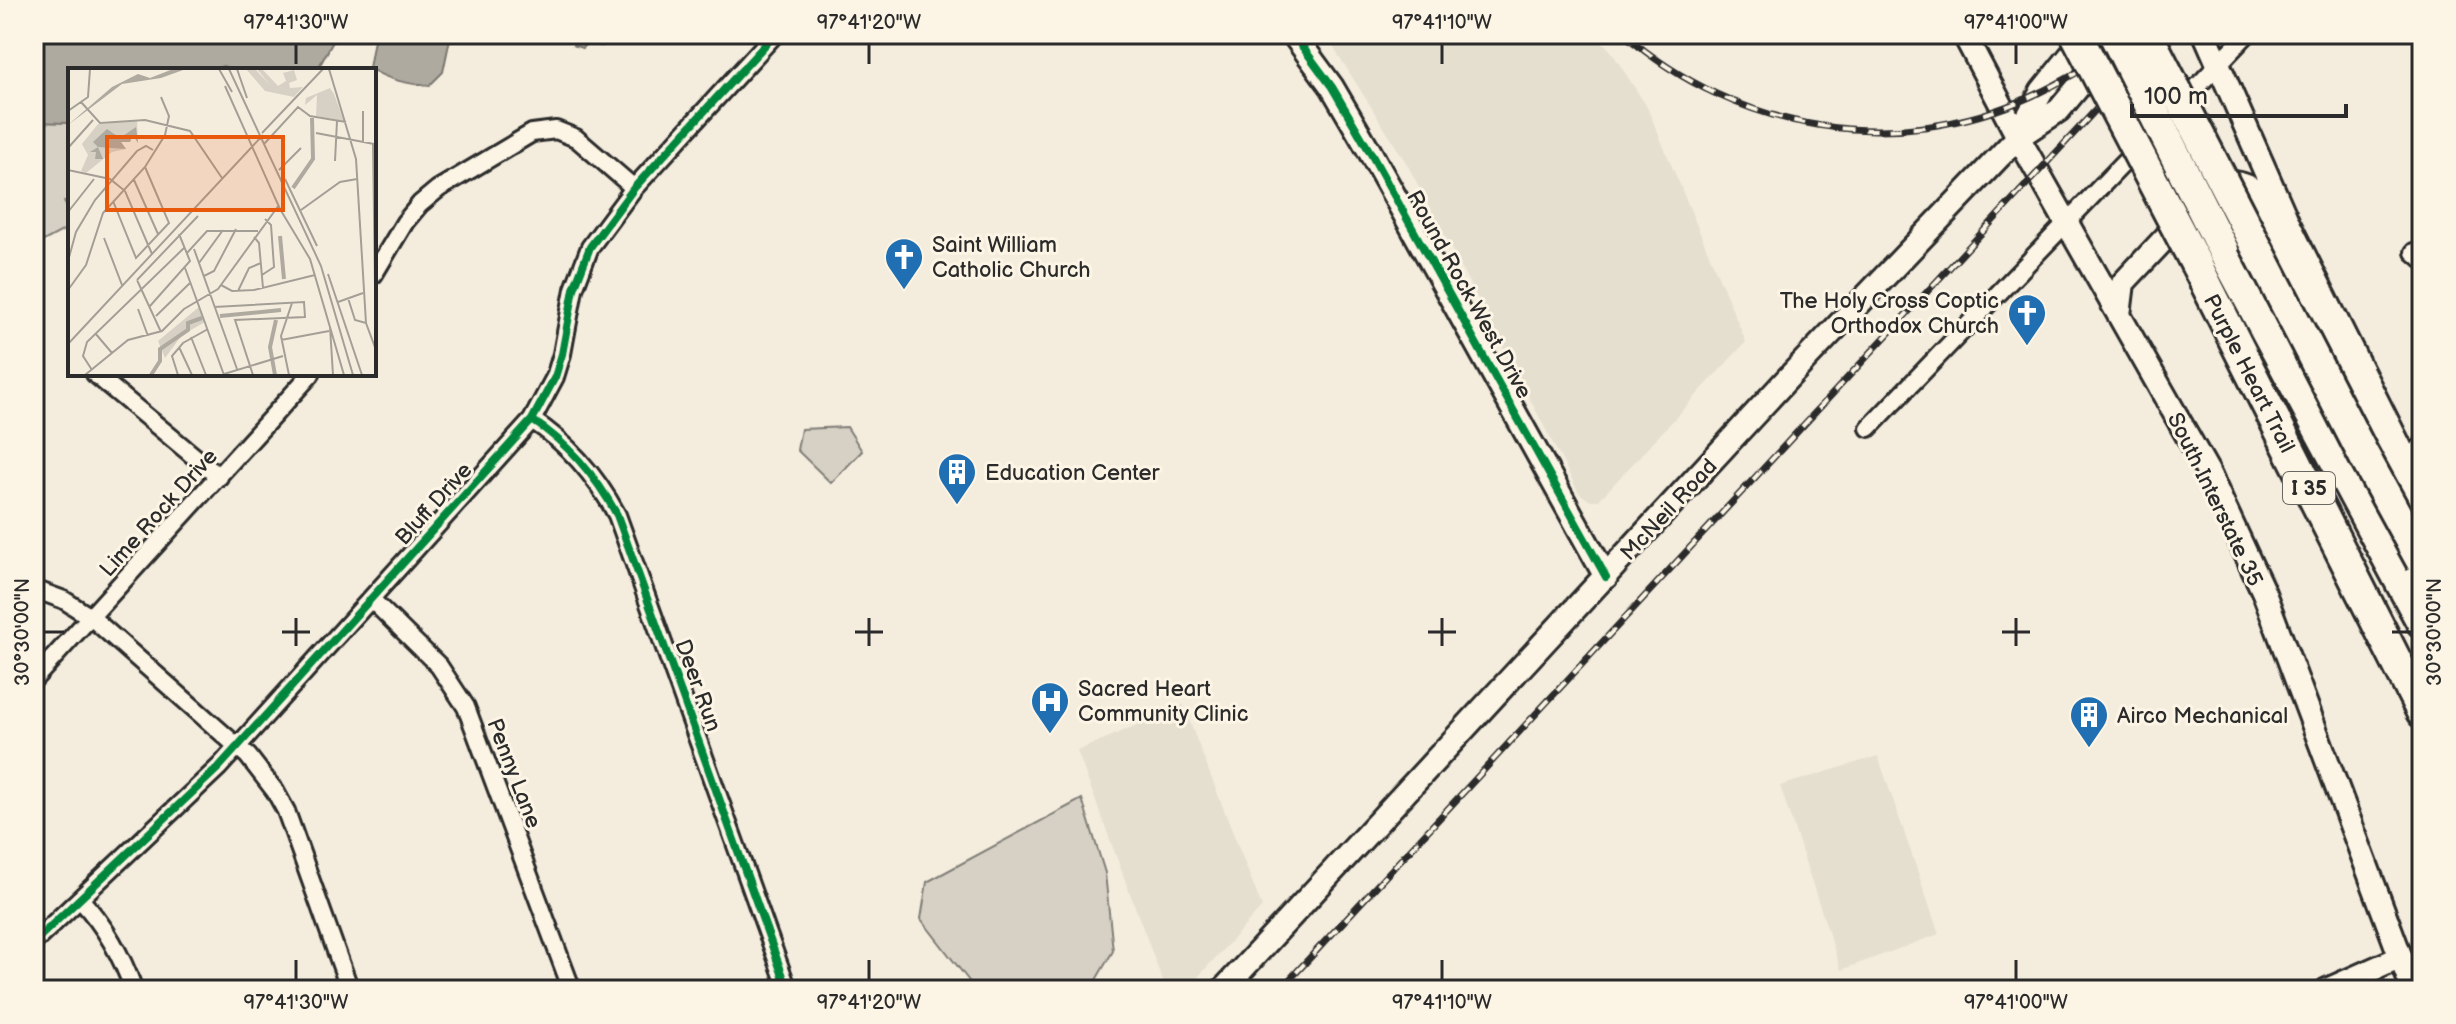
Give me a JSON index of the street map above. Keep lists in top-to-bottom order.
{
  "streets": {
    "highway": ["Purple Heart Trail", "I 35"],
    "main road": ["Round Rock West Drive", "South Interstate 35", "McNeil Road"],
    "street": [
      "Bluff Drive",
      "Lime Rock Drive",
      "Deer Run",
      "Penny Lane"
    ]
  },
  "crossings": [
    ["Round Rock West Drive", "McNeil Road"],
    ["South Interstate 35", "McNeil Road"],
    ["Bluff Drive", "Deer Run"],
    ["Bluff Drive", "Penny Lane"]
  ],
  "places": {
    "church": ["Saint William Catholic Church", "The Holy Cross Coptic Orthodox Church"],
    "building": ["Education Center", "Airco Mechanical"],
    "hospital": ["Sacred Heart Community Clinic"]
  },
  "scale_bar": "100 m",
  "coordinates": [
    "97°41'30\"W",
    "97°41'20\"W",
    "97°41'10\"W",
    "97°41'00\"W",
    "30°30'00\"N"
  ]
}
